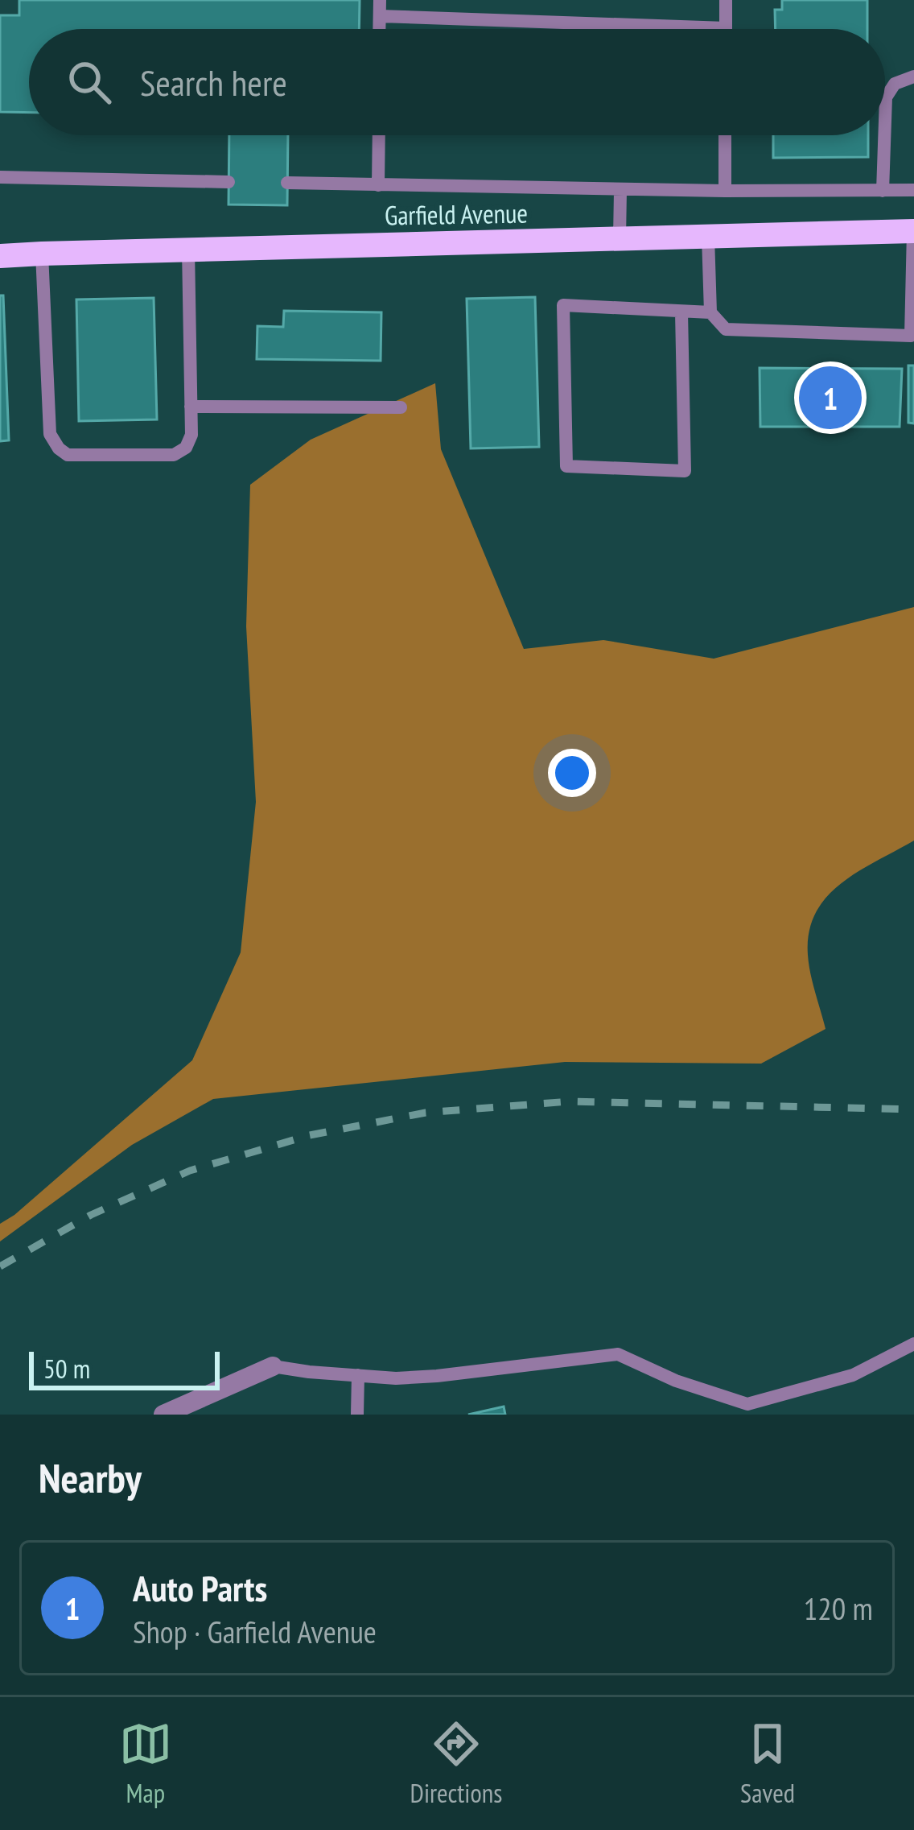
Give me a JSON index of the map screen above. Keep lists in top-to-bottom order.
{
  "streets": {
    "main road": ["Garfield Avenue"]
  },
  "scale_bar": "50 m",
  "page": {
    "search": "Search here",
    "pins": "1",
    "scale": "50 m",
    "heading": "Nearby",
    "list": [
      {
        "mark": "1",
        "name": "Auto Parts",
        "note": "Shop · Garfield Avenue",
        "value": "120 m"
      }
    ],
    "nav": ["Map", "Directions", "Saved"]
  }
}
